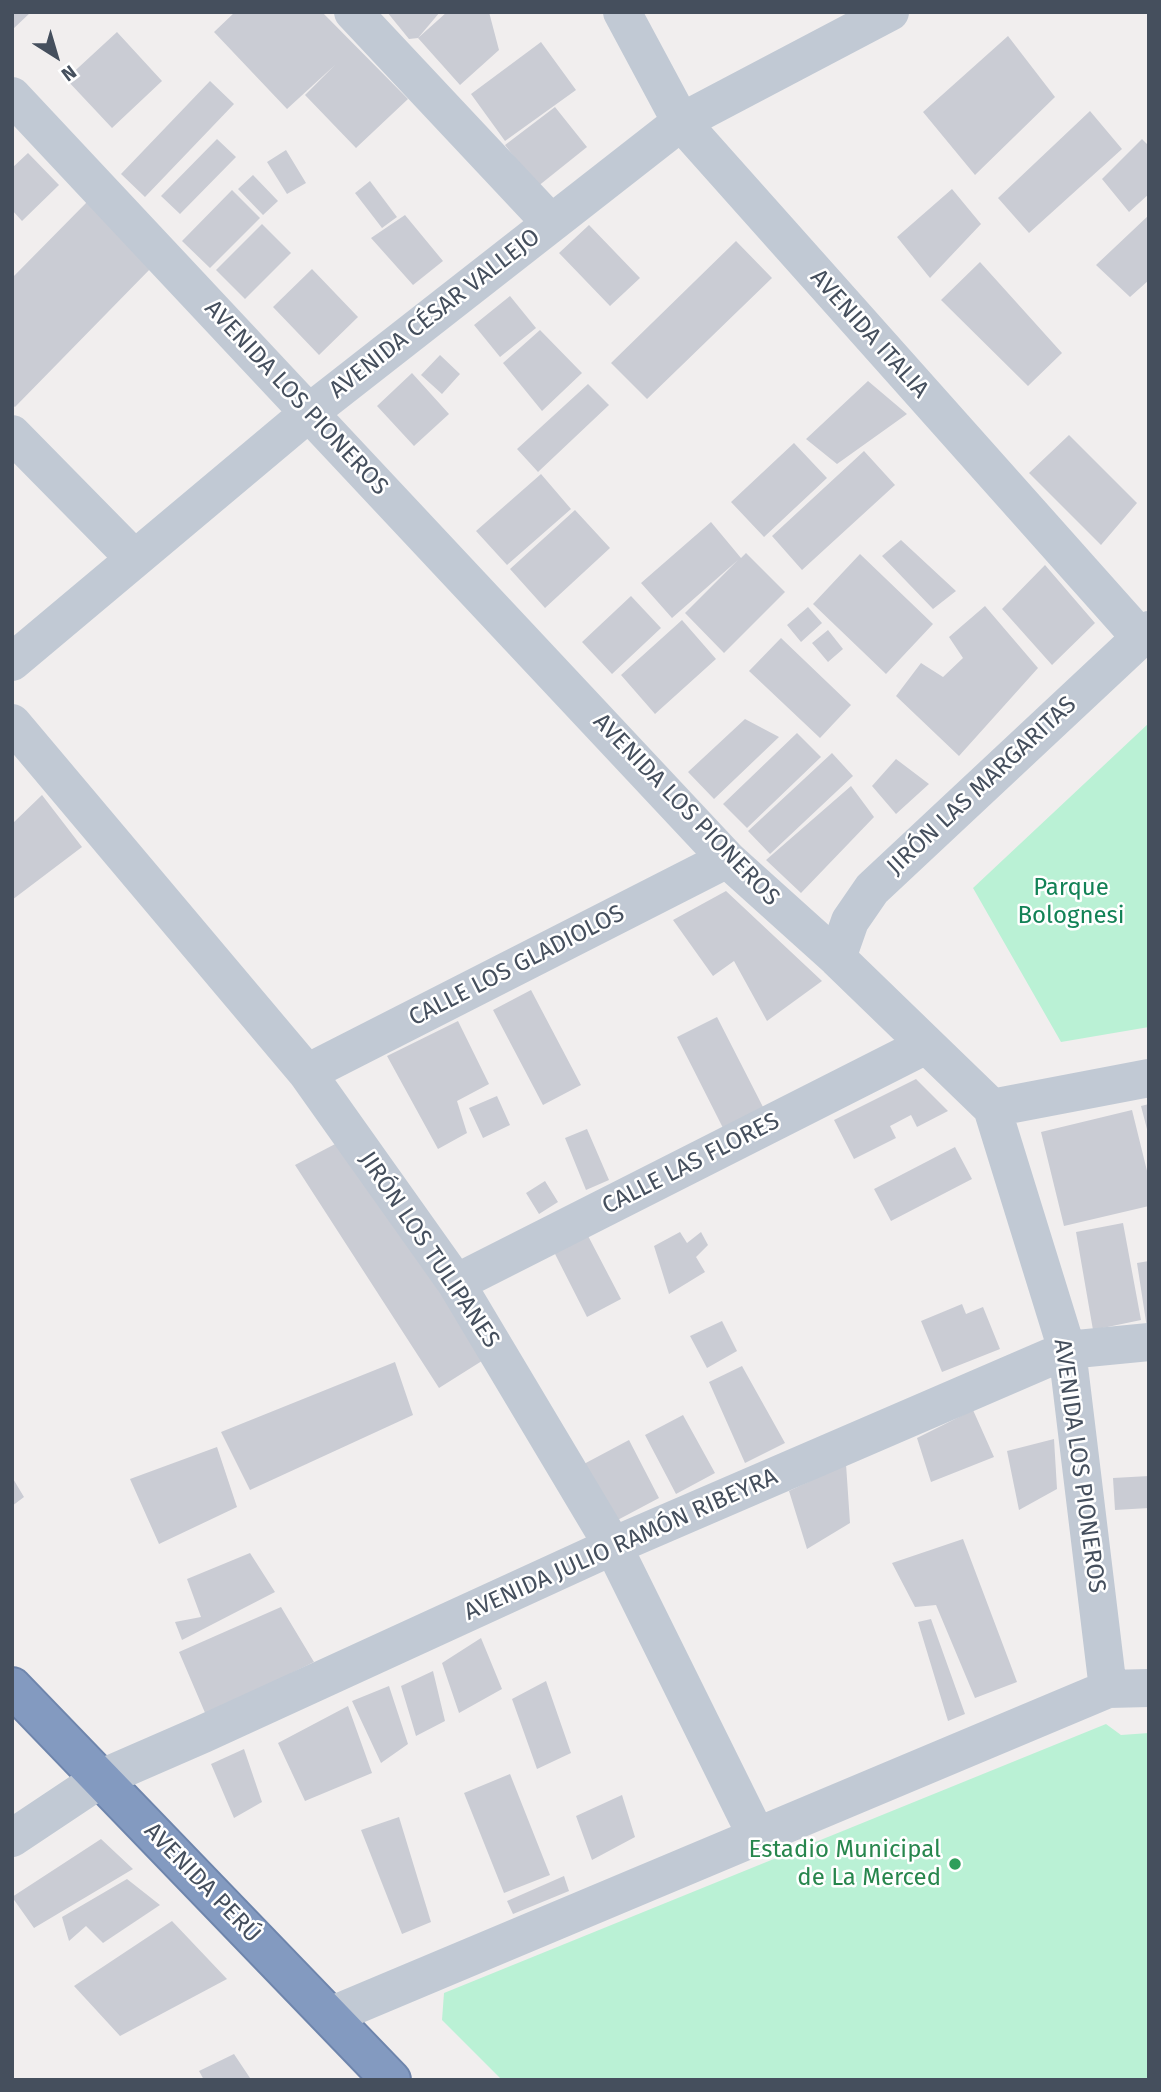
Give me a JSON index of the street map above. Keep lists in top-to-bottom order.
{
  "streets": {
    "highway": ["AVENIDA PERÚ"],
    "street": [
      "AVENIDA CÉSAR VALLEJO",
      "AVENIDA ITALIA",
      "AVENIDA LOS PIONEROS",
      "JIRÓN LAS MARGARITAS",
      "CALLE LOS GLADIOLOS",
      "CALLE LAS FLORES",
      "JIRÓN LOS TULIPANES",
      "AVENIDA JULIO RAMÓN RIBEYRA"
    ]
  },
  "crossings": [
    ["AVENIDA CÉSAR VALLEJO", "AVENIDA ITALIA"],
    ["AVENIDA CÉSAR VALLEJO", "AVENIDA LOS PIONEROS"],
    ["AVENIDA ITALIA", "JIRÓN LAS MARGARITAS"],
    ["AVENIDA LOS PIONEROS", "JIRÓN LAS MARGARITAS"],
    ["AVENIDA LOS PIONEROS", "CALLE LOS GLADIOLOS"],
    ["AVENIDA LOS PIONEROS", "CALLE LAS FLORES"],
    ["AVENIDA LOS PIONEROS", "AVENIDA JULIO RAMÓN RIBEYRA"],
    ["CALLE LOS GLADIOLOS", "JIRÓN LOS TULIPANES"],
    ["CALLE LAS FLORES", "JIRÓN LOS TULIPANES"],
    ["JIRÓN LOS TULIPANES", "AVENIDA JULIO RAMÓN RIBEYRA"],
    ["AVENIDA JULIO RAMÓN RIBEYRA", "AVENIDA PERÚ"]
  ],
  "parks": ["Parque Bolognesi"],
  "places": ["Estadio Municipal de La Merced"],
  "north": "bottom right"
}
